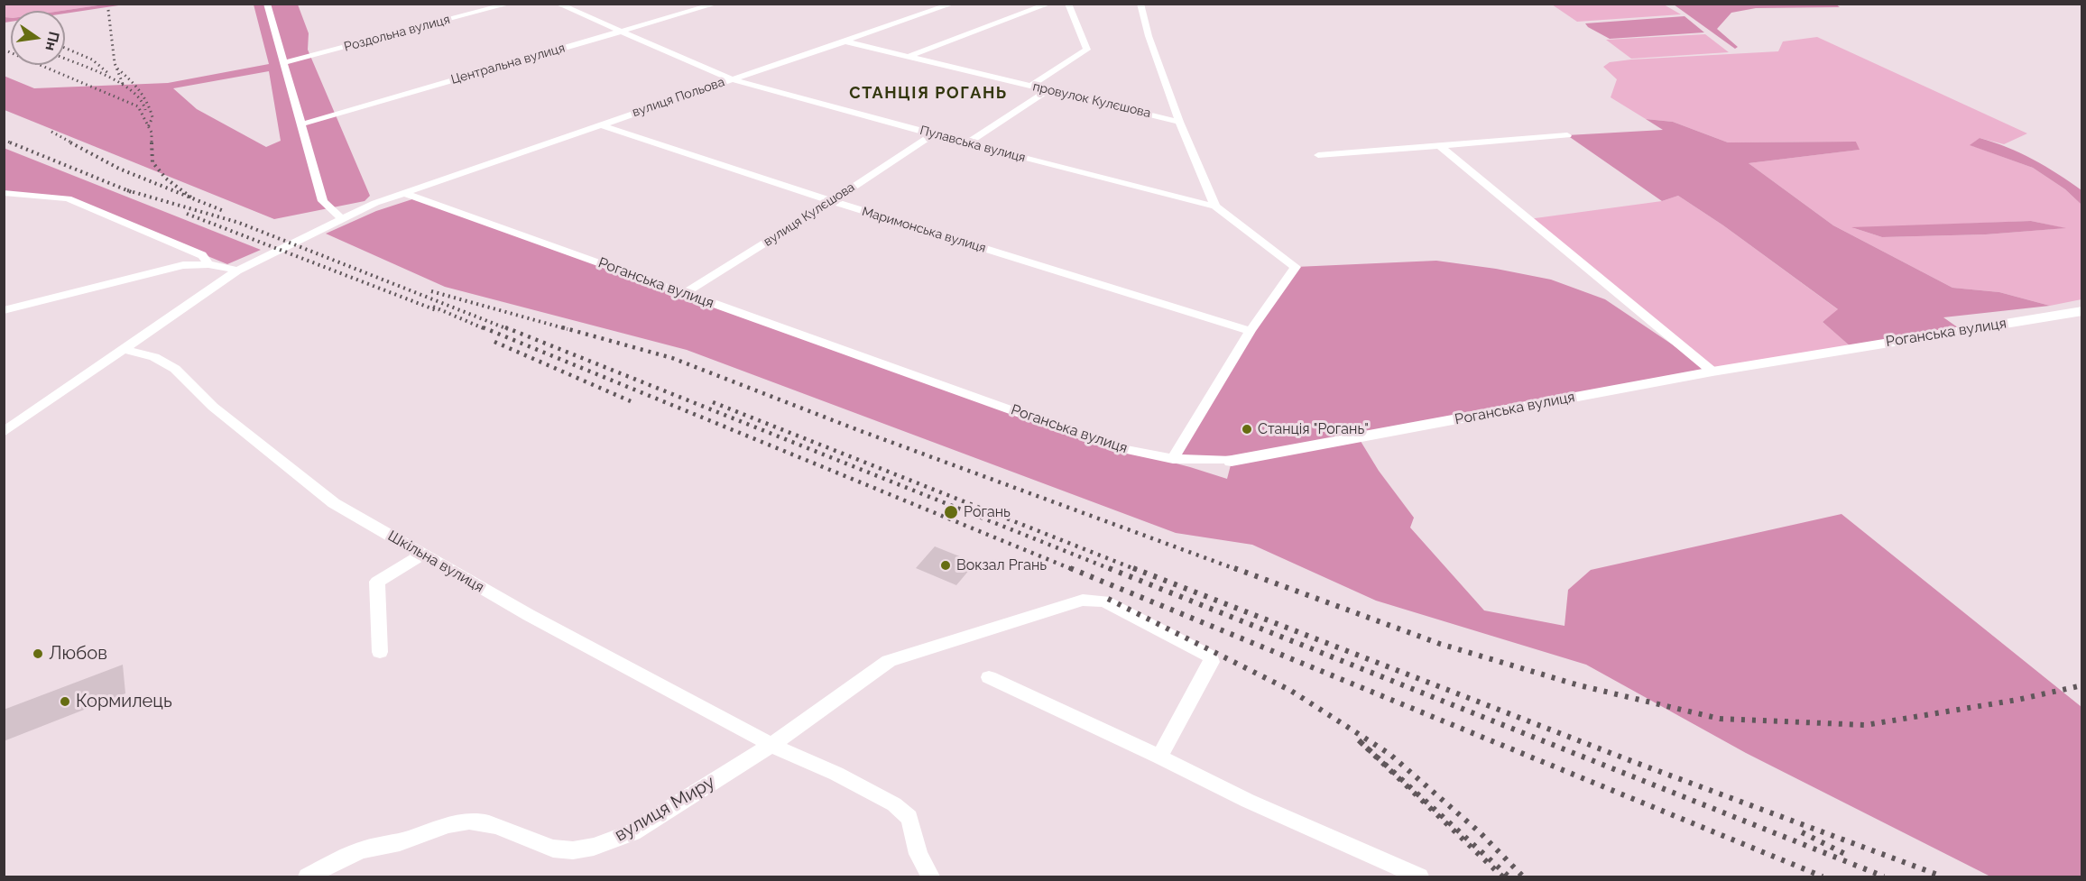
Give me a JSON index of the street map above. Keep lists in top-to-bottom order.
{
  "streets": {
    "main road": ["Роганська вулиця"],
    "street": [
      "Роздольна вулиця",
      "Центральна вулиця",
      "вулиця Польова",
      "провулок Кулєшова",
      "Пулавська вулиця",
      "вулиця Кулєшова",
      "Маримонська вулиця",
      "Шкільна вулиця",
      "вулиця Миру"
    ]
  },
  "crossings": [
    ["Центральна вулиця", "Пулавська вулиця"],
    ["вулиця Польова", "провулок Кулєшова"],
    ["вулиця Польова", "Пулавська вулиця"],
    ["вулиця Польова", "Маримонська вулиця"],
    ["вулиця Польова", "Роганська вулиця"],
    ["вулиця Польова", "Шкільна вулиця"],
    ["Пулавська вулиця", "вулиця Кулєшова"],
    ["вулиця Кулєшова", "Маримонська вулиця"],
    ["вулиця Кулєшова", "Роганська вулиця"],
    ["Шкільна вулиця", "вулиця Миру"]
  ],
  "districts": ["СТАНЦІЯ РОГАНЬ"],
  "places": [
    "Станція \"Рогань\"",
    "Рогань",
    "Вокзал Ргань",
    "Любов",
    "Кормилець"
  ],
  "north": "right"
}
